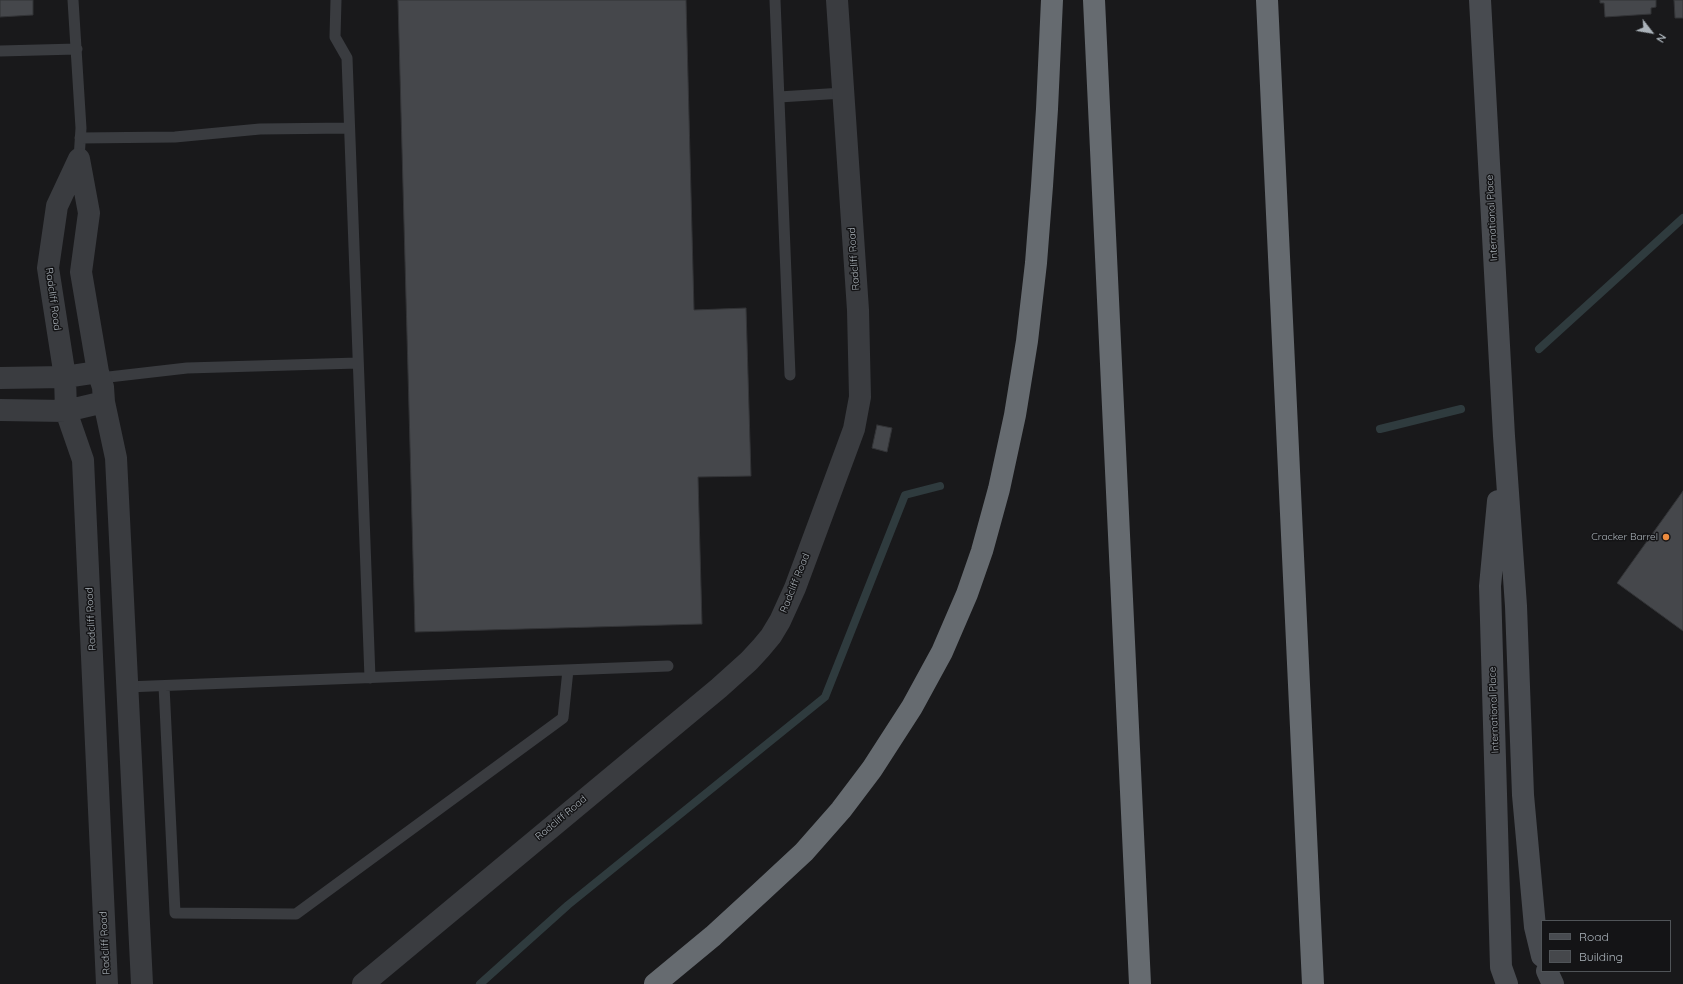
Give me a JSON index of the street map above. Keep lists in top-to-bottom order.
{
  "streets": {
    "main road": ["International Place"],
    "street": ["Radcliff Road"]
  },
  "places": ["Cracker Barrel"],
  "legend": ["Road", "Building"],
  "north": "bottom right"
}
